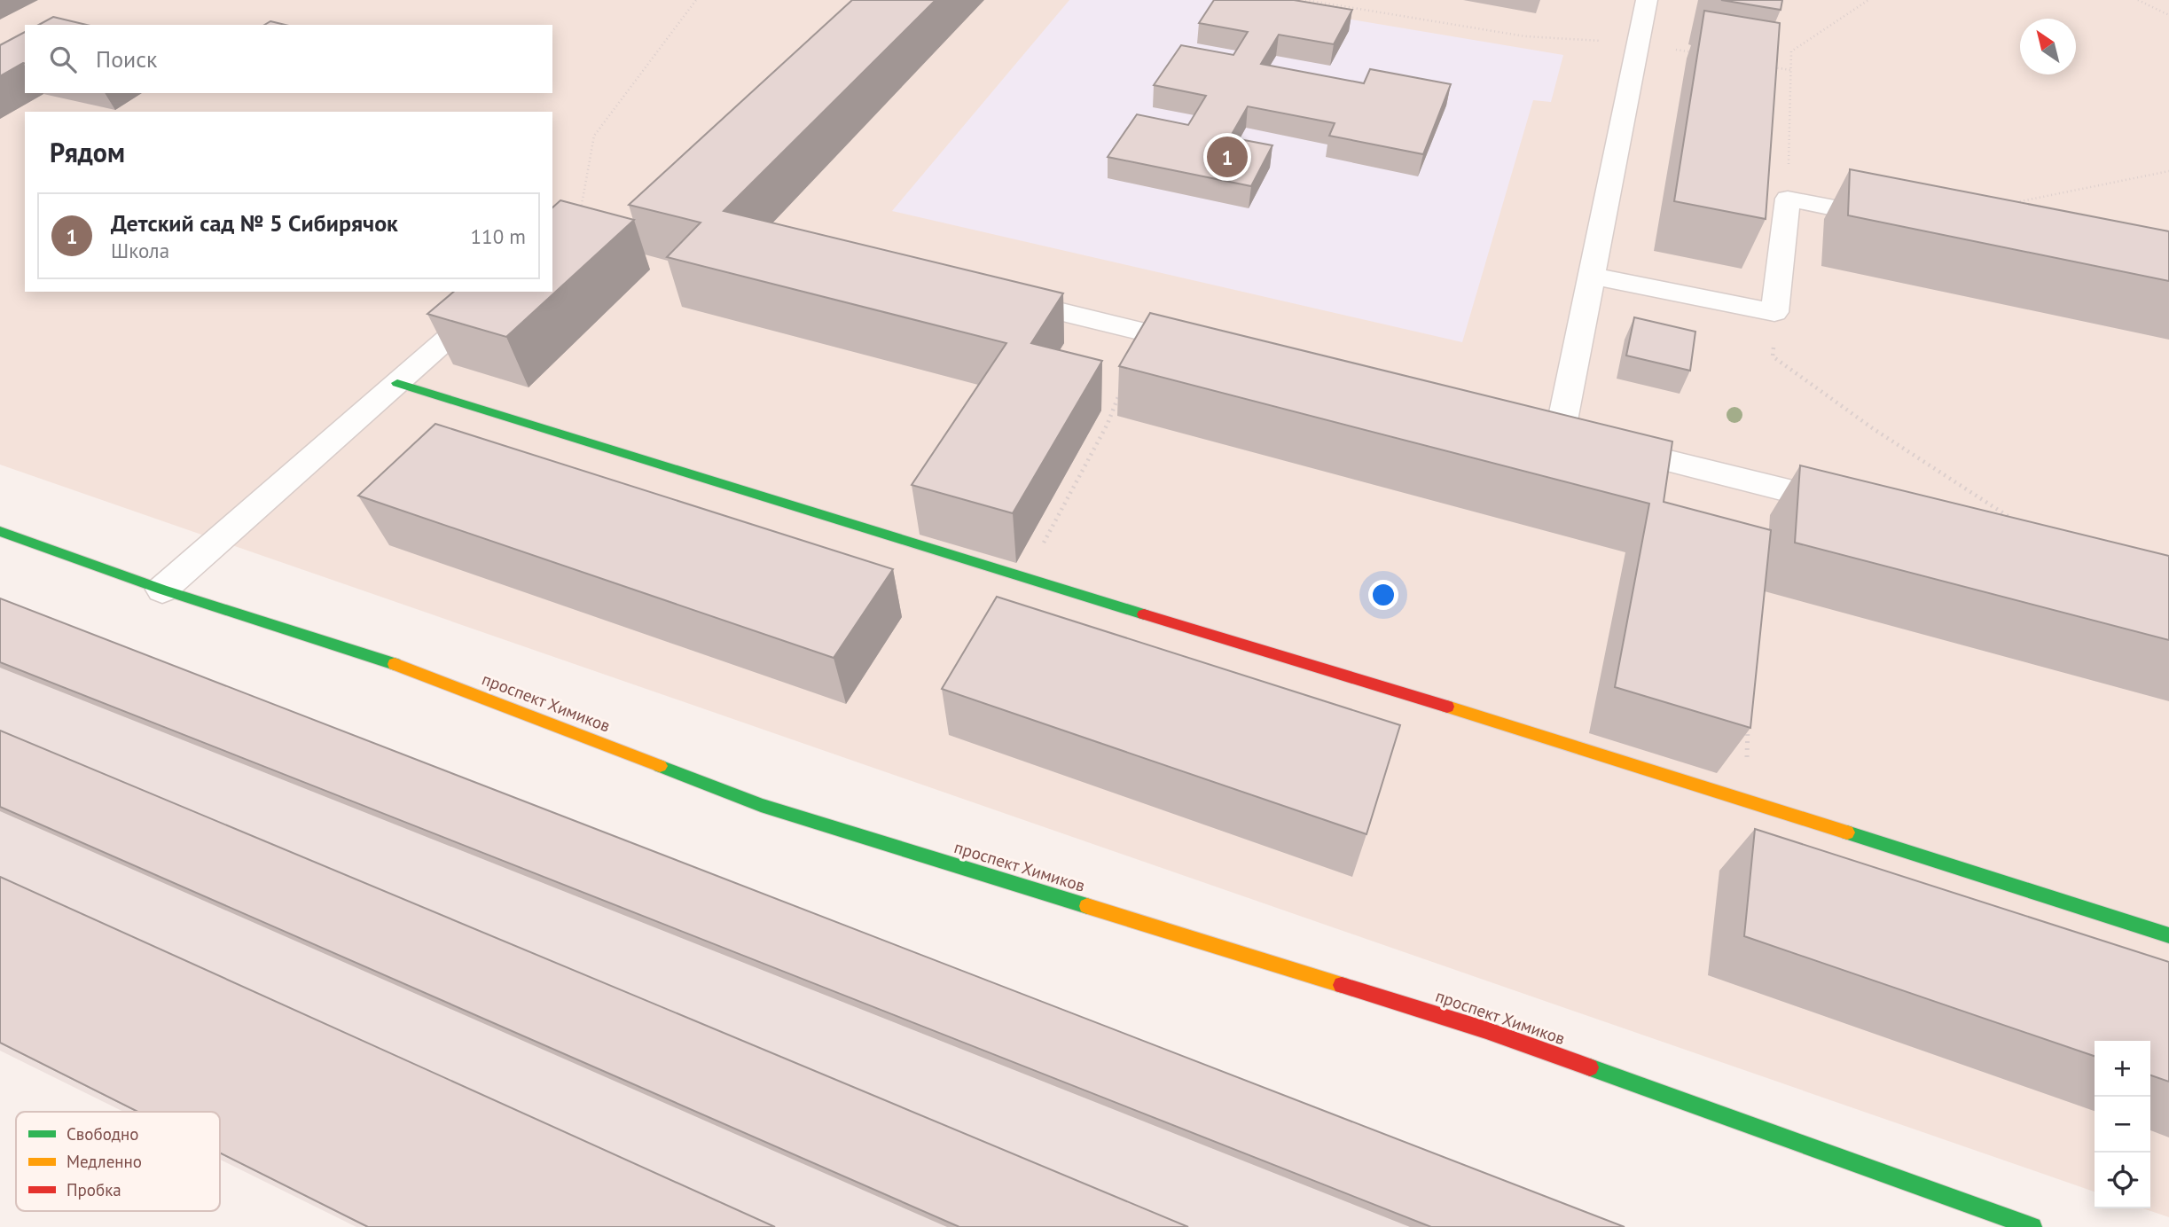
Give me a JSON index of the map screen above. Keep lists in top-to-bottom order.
{
  "streets": {
    "street": ["проспект Химиков"]
  },
  "legend": ["Свободно", "Медленно", "Пробка"],
  "north": "top left",
  "page": {
    "search": "Поиск",
    "heading": "Рядом",
    "pins": "1",
    "list": [
      {
        "mark": "1",
        "name": "Детский сад № 5 Сибирячок",
        "note": "Школа",
        "value": "110 m"
      }
    ],
    "map_buttons": ["+", "−"]
  }
}
